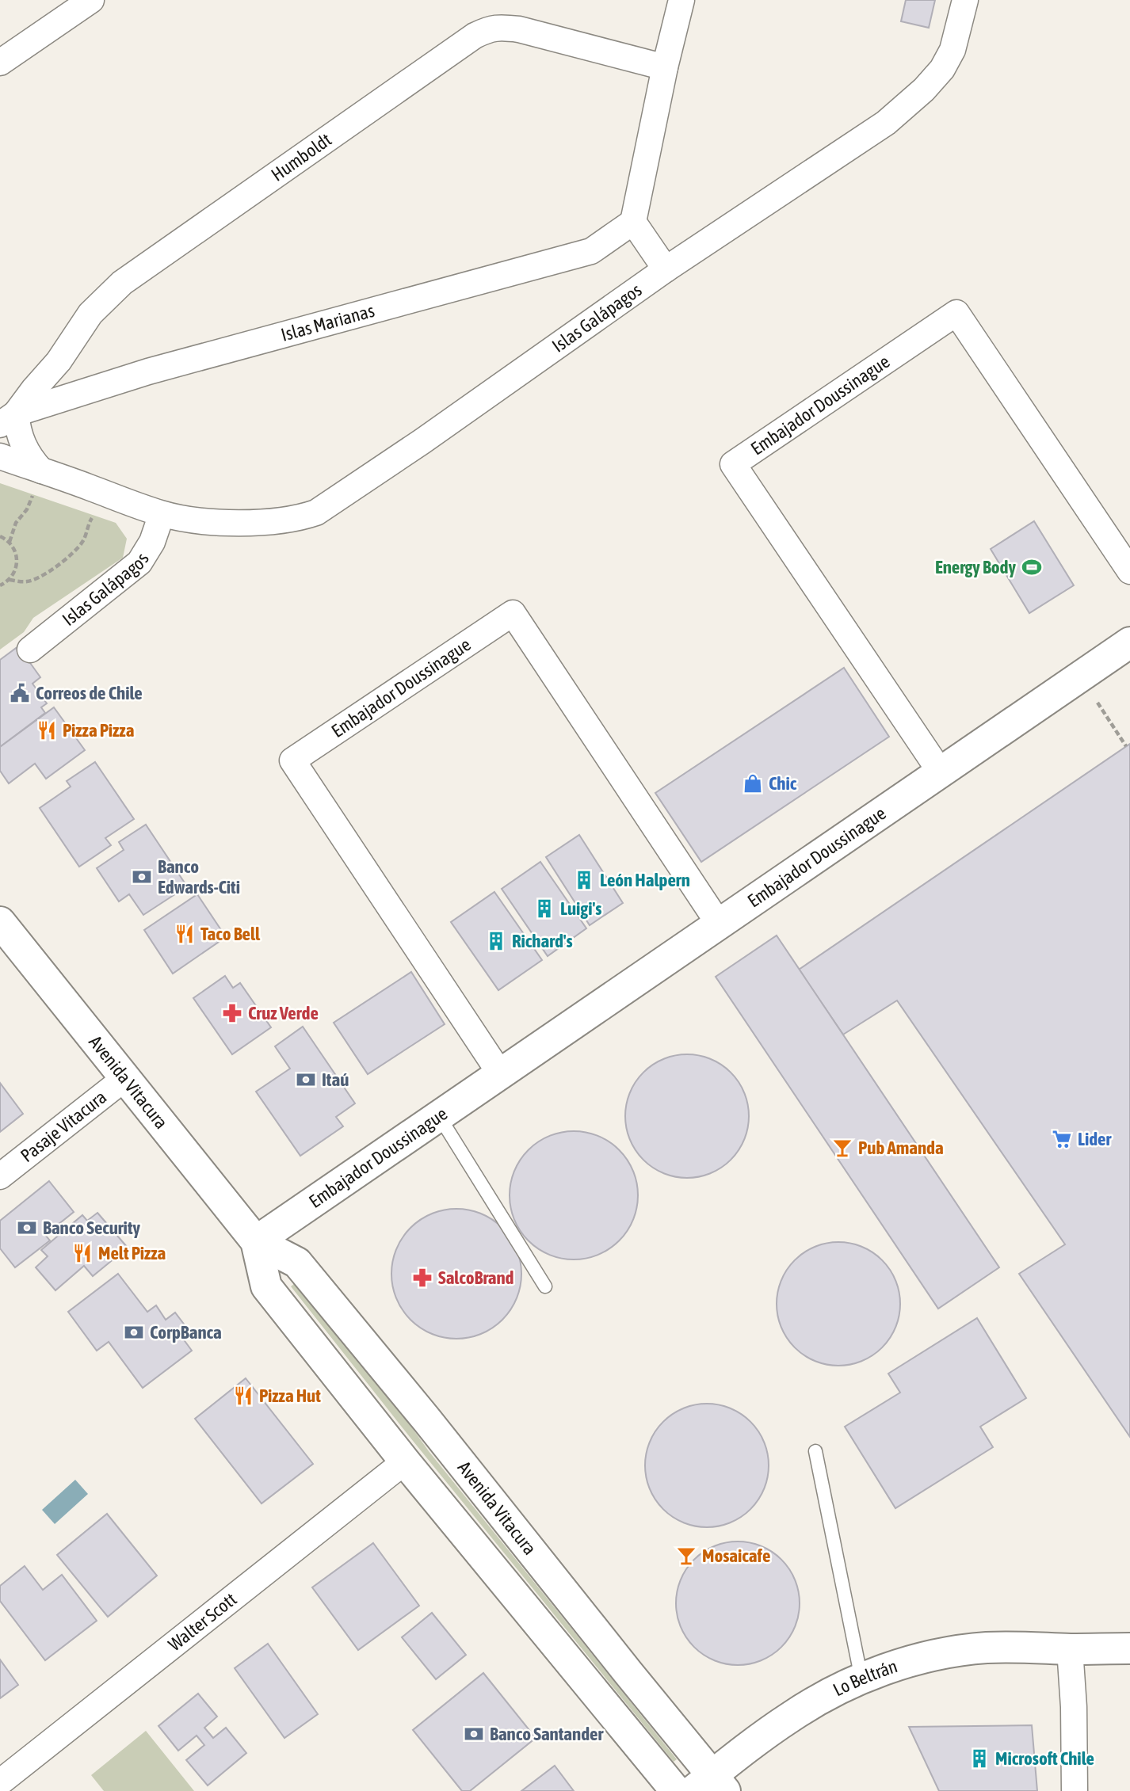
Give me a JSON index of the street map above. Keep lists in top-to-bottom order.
{
  "streets": {
    "main road": ["Embajador Doussinague", "Avenida Vitacura", "Lo Beltrán"],
    "street": [
      "Humboldt",
      "Islas Galápagos",
      "Islas Marianas",
      "Pasaje Vitacura",
      "Walter Scott"
    ]
  },
  "crossings": [
    ["Humboldt", "Islas Marianas"],
    ["Embajador Doussinague", "Avenida Vitacura"],
    ["Avenida Vitacura", "Pasaje Vitacura"],
    ["Avenida Vitacura", "Walter Scott"],
    ["Avenida Vitacura", "Lo Beltrán"]
  ],
  "places": {
    "sports": ["Energy Body"],
    "public building": ["Correos de Chile"],
    "restaurant": [
      "Pizza Pizza",
      "Taco Bell",
      "Melt Pizza",
      "Pizza Hut"
    ],
    "shop": ["Chic"],
    "bank": [
      "Banco Edwards-Citi",
      "Itaú",
      "Banco Security",
      "CorpBanca",
      "Banco Santander"
    ],
    "building": [
      "León Halpern",
      "Luigi's",
      "Richard's",
      "Microsoft Chile"
    ],
    "pharmacy": ["Cruz Verde", "SalcoBrand"],
    "supermarket": ["Lider"],
    "bar": ["Pub Amanda", "Mosaicafe"]
  }
}
